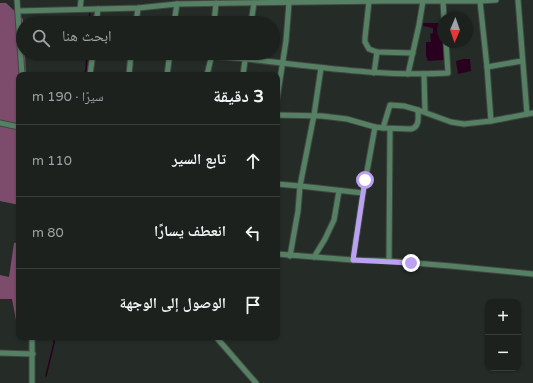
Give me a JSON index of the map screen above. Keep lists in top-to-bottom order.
{
  "north": "bottom",
  "page": {
    "search": "ابحث هنا",
    "heading": ["3 دقيقة", "سيرًا · 190 m"],
    "list": [
      ["تابع السير", "110 m"],
      ["انعطف يسارًا", "80 m"],
      "الوصول إلى الوجهة"
    ],
    "map_buttons": ["+", "−"]
  }
}
